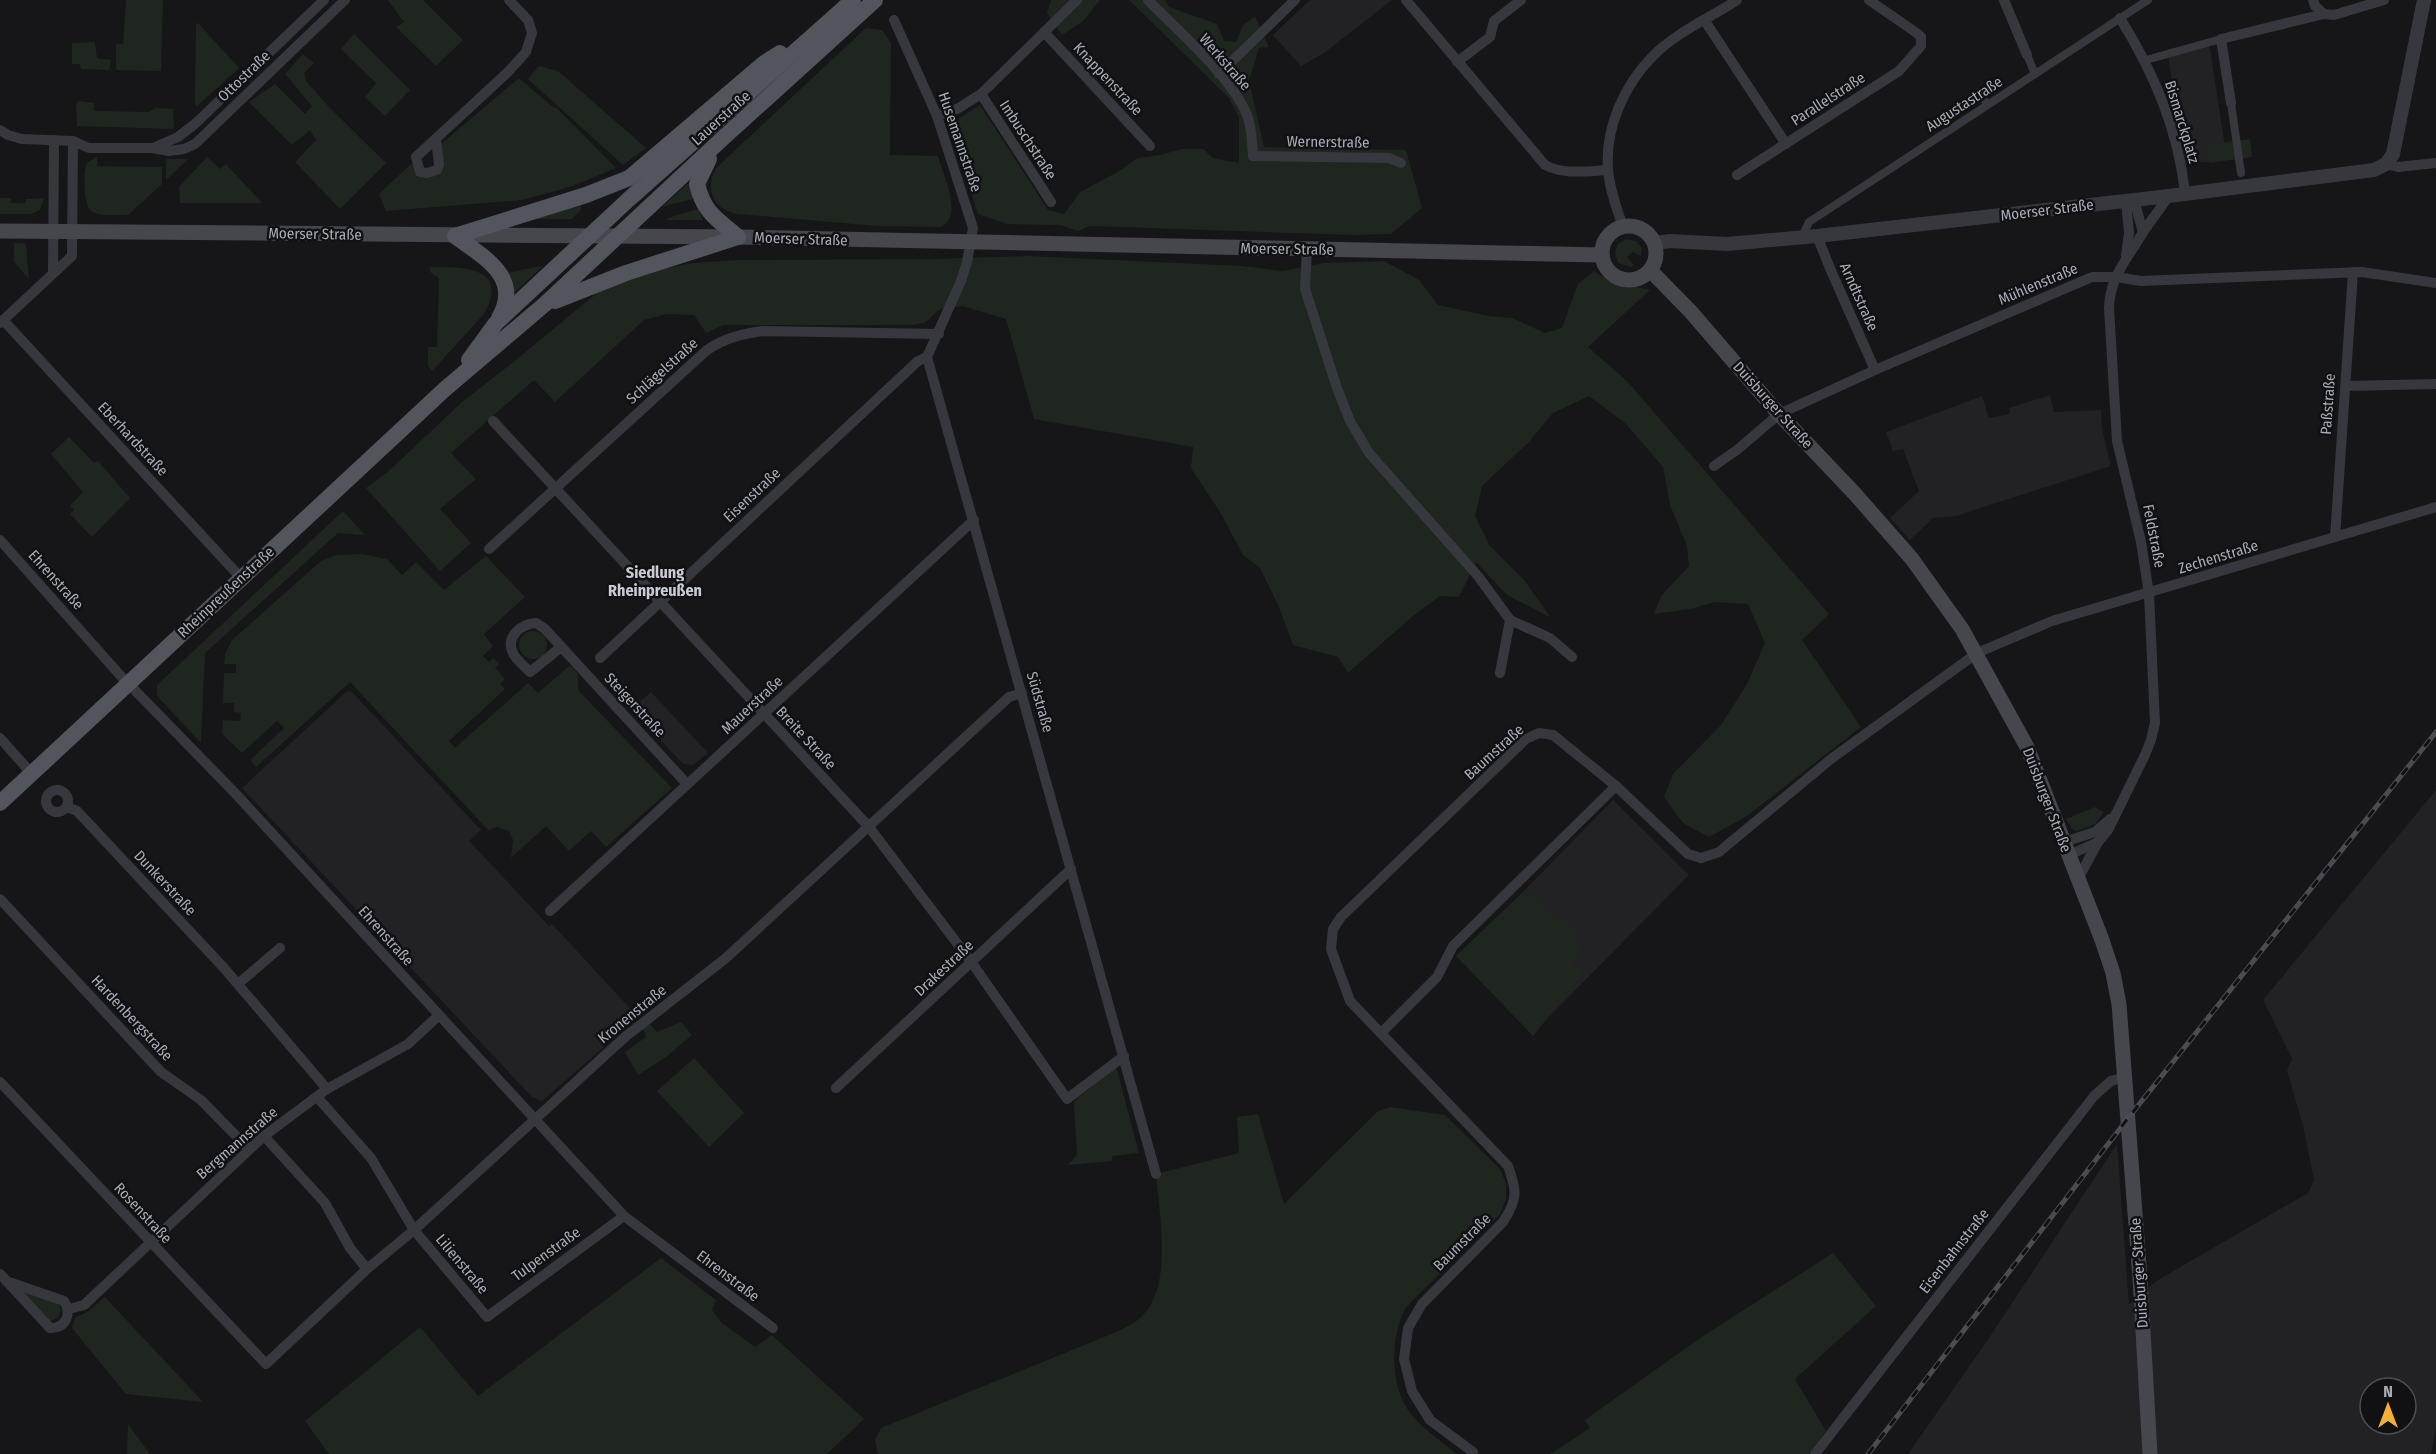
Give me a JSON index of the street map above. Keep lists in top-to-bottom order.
{
  "streets": {
    "main road": [
      "Lauerstraße",
      "Moerser Straße",
      "Duisburger Straße",
      "Rheinpreußenstraße"
    ],
    "street": [
      "Werkstraße",
      "Ottostraße",
      "Knappenstraße",
      "Parallelstraße",
      "Augustastraße",
      "Bismarckplatz",
      "Imbuschstraße",
      "Husemannstraße",
      "Wernerstraße",
      "Mühlenstraße",
      "Arndtstraße",
      "Schlägelstraße",
      "Paßstraße",
      "Eberhardstraße",
      "Eisenstraße",
      "Feldstraße",
      "Zechenstraße",
      "Ehrenstraße",
      "Südstraße",
      "Steigerstraße",
      "Mauerstraße",
      "Breite Straße",
      "Baumstraße",
      "Dunkerstraße",
      "Drakestraße",
      "Kronenstraße",
      "Hardenbergstraße",
      "Bergmannstraße",
      "Rosenstraße",
      "Eisenbahnstraße",
      "Tulpenstraße",
      "Lilienstraße"
    ]
  },
  "crossings": [
    ["Werkstraße", "Wernerstraße"],
    ["Augustastraße", "Bismarckplatz"],
    ["Augustastraße", "Moerser Straße"],
    ["Lauerstraße", "Moerser Straße"],
    ["Lauerstraße", "Rheinpreußenstraße"],
    ["Bismarckplatz", "Moerser Straße"],
    ["Husemannstraße", "Moerser Straße"],
    ["Moerser Straße", "Arndtstraße"],
    ["Moerser Straße", "Duisburger Straße"],
    ["Moerser Straße", "Feldstraße"],
    ["Moerser Straße", "Rheinpreußenstraße"],
    ["Mühlenstraße", "Arndtstraße"],
    ["Mühlenstraße", "Paßstraße"],
    ["Mühlenstraße", "Duisburger Straße"],
    ["Mühlenstraße", "Feldstraße"],
    ["Schlägelstraße", "Breite Straße"],
    ["Paßstraße", "Zechenstraße"],
    ["Duisburger Straße", "Feldstraße"],
    ["Duisburger Straße", "Zechenstraße"],
    ["Duisburger Straße", "Baumstraße"],
    ["Duisburger Straße", "Eisenbahnstraße"],
    ["Eberhardstraße", "Rheinpreußenstraße"],
    ["Eisenstraße", "Südstraße"],
    ["Eisenstraße", "Breite Straße"],
    ["Feldstraße", "Zechenstraße"],
    ["Zechenstraße", "Baumstraße"],
    ["Ehrenstraße", "Rheinpreußenstraße"],
    ["Ehrenstraße", "Kronenstraße"],
    ["Ehrenstraße", "Bergmannstraße"],
    ["Ehrenstraße", "Tulpenstraße"],
    ["Südstraße", "Mauerstraße"],
    ["Südstraße", "Breite Straße"],
    ["Südstraße", "Drakestraße"],
    ["Südstraße", "Kronenstraße"],
    ["Steigerstraße", "Mauerstraße"],
    ["Mauerstraße", "Breite Straße"],
    ["Breite Straße", "Drakestraße"],
    ["Breite Straße", "Kronenstraße"],
    ["Dunkerstraße", "Bergmannstraße"],
    ["Kronenstraße", "Rosenstraße"],
    ["Kronenstraße", "Lilienstraße"],
    ["Hardenbergstraße", "Bergmannstraße"],
    ["Bergmannstraße", "Rosenstraße"],
    ["Tulpenstraße", "Lilienstraße"]
  ],
  "districts": ["Siedlung Rheinpreußen"],
  "north": "top"
}
